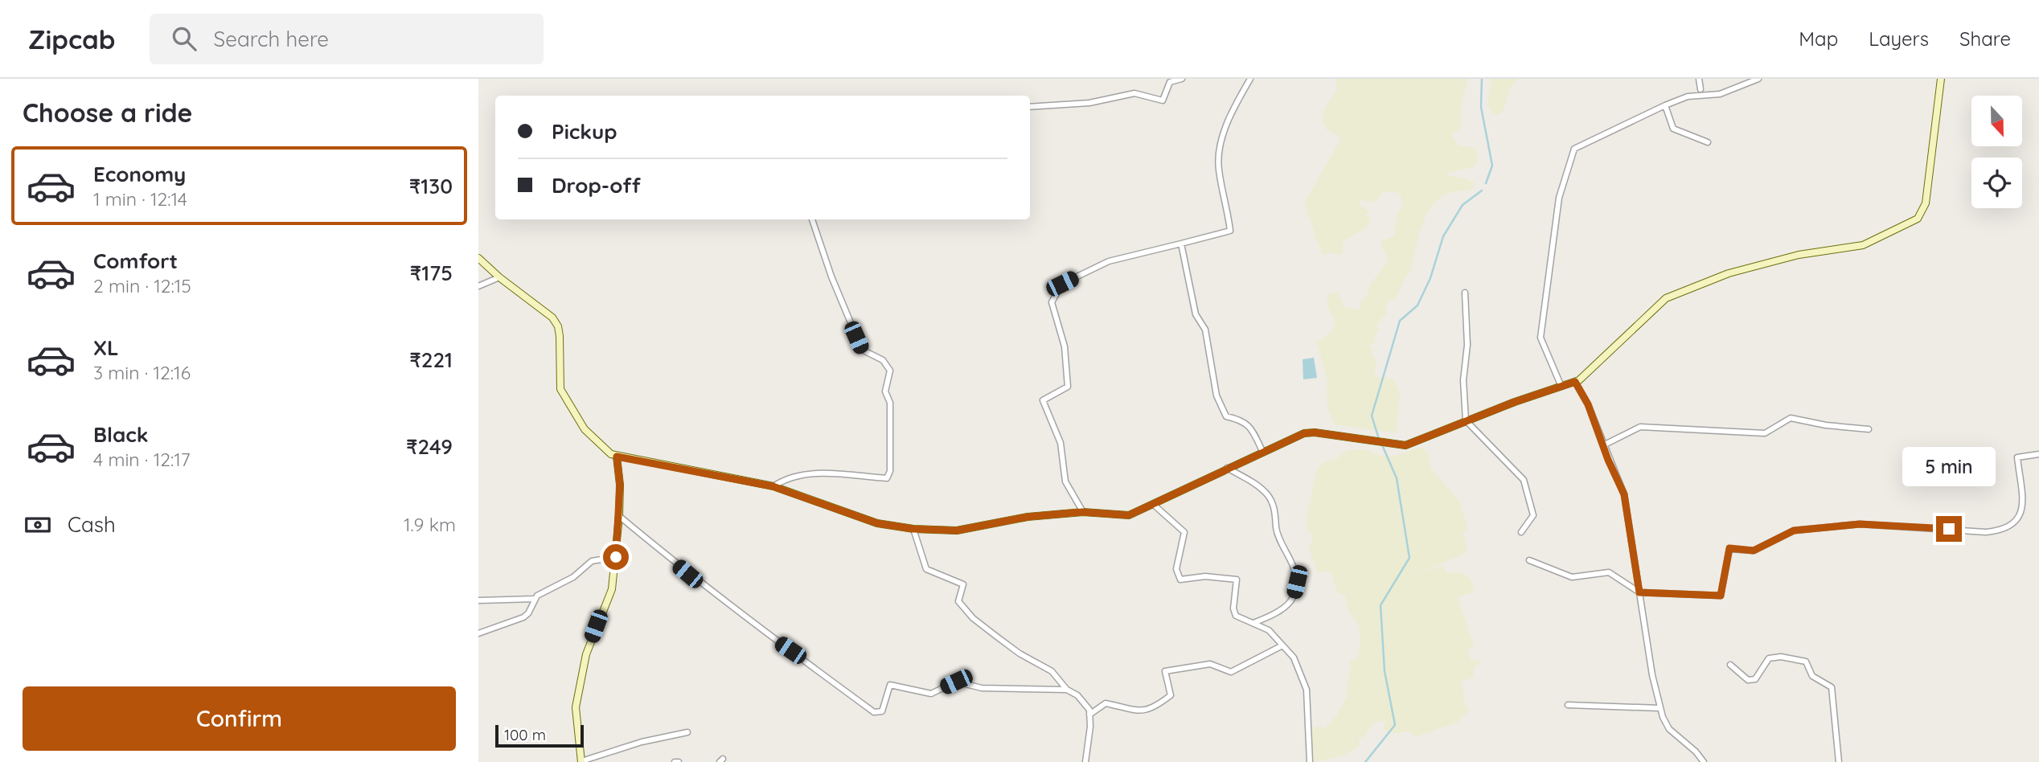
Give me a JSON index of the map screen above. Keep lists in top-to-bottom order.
{
  "scale_bar": "100 m",
  "north": "bottom",
  "page": {
    "header": "Zipcab",
    "search": "Search here",
    "nav": ["Map", "Layers", "Share"],
    "heading": "Choose a ride",
    "banner": ["Pickup", "Drop-off"],
    "list": [
      {
        "name": "Economy",
        "note": "1 min · 12:14",
        "value": "₹130"
      },
      {
        "name": "Comfort",
        "note": "2 min · 12:15",
        "value": "₹175"
      },
      {
        "name": "XL",
        "note": "3 min · 12:16",
        "value": "₹221"
      },
      {
        "name": "Black",
        "note": "4 min · 12:17",
        "value": "₹249"
      }
    ],
    "bubble": "5 min",
    "pay": ["Cash", "1.9 km"],
    "buttons": "Confirm",
    "scale": "100 m"
  }
}
